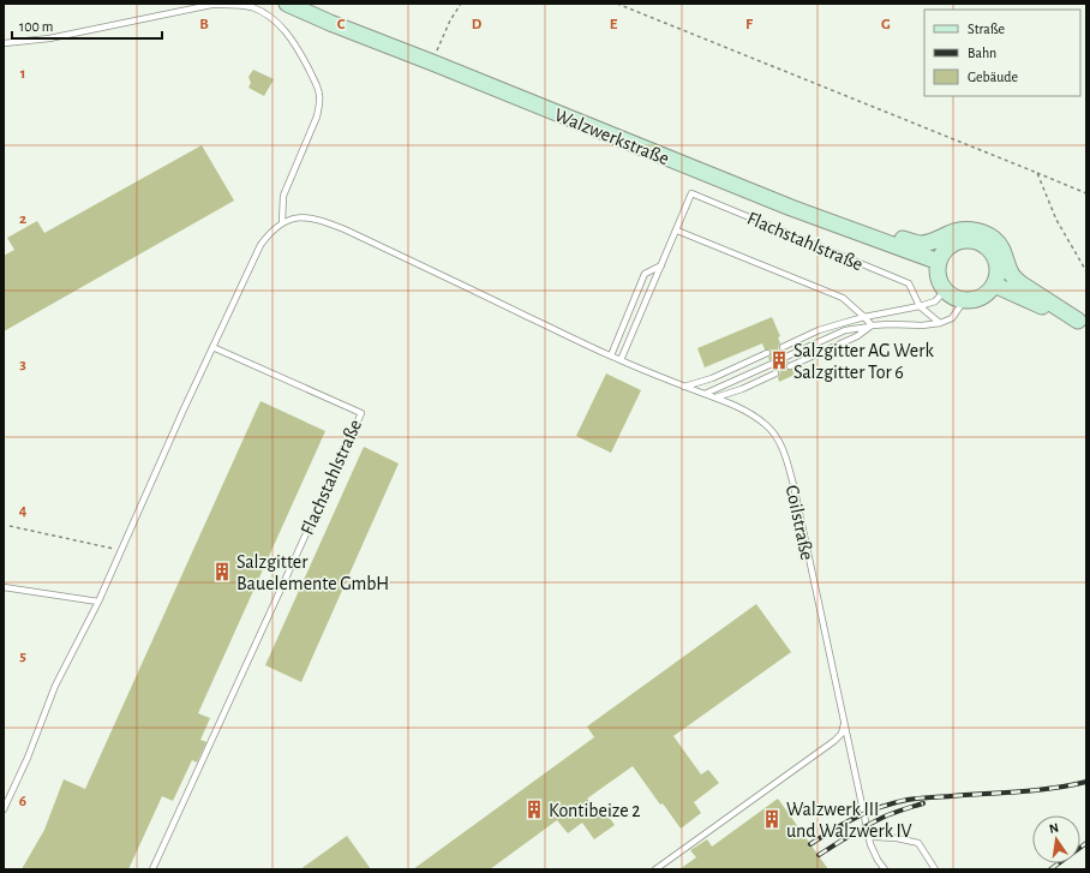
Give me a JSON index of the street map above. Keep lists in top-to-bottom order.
{
  "streets": {
    "street": ["Walzwerkstraße"],
    "lane": ["Flachstahlstraße", "Coilstraße"]
  },
  "places": {
    "building": [
      "Salzgitter AG Werk Salzgitter Tor 6",
      "Salzgitter Bauelemente GmbH",
      "Kontibeize 2",
      "Walzwerk III und Walzwerk IV"
    ]
  },
  "legend": ["Straße", "Bahn", "Gebäude"],
  "scale_bar": "100 m",
  "north": "top",
  "grid": {
    "columns": [
      "B",
      "C",
      "D",
      "E",
      "F",
      "G"
    ],
    "rows": [
      "1",
      "2",
      "3",
      "4",
      "5",
      "6"
    ]
  }
}
